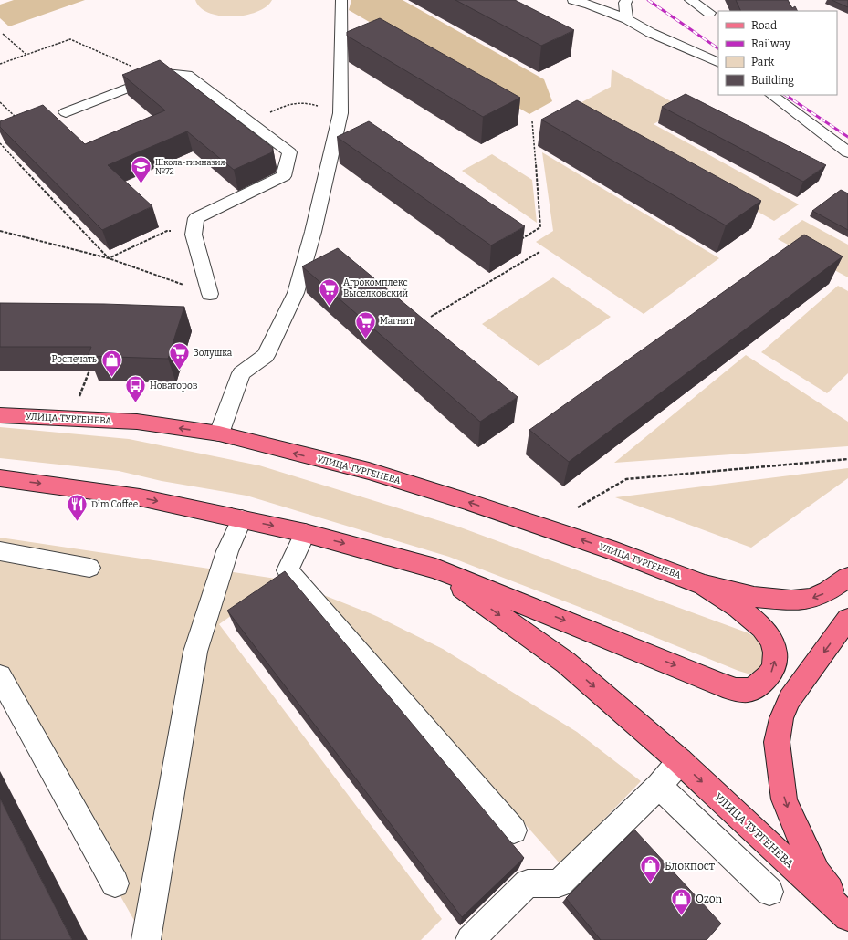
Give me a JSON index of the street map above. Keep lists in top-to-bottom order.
{
  "streets": {
    "main road": ["УЛИЦА ТУРГЕНЕВА"]
  },
  "places": {
    "school or university": ["Школа-гимназия №72"],
    "supermarket": ["Агрокомплекс Выселковский", "Магнит", "Золушка"],
    "shop": ["Роспечать", "Блокпост", "Ozon"],
    "bus stop": ["Новаторов"],
    "restaurant": ["Dim Coffee"]
  },
  "legend": [
    "Road",
    "Railway",
    "Park",
    "Building"
  ]
}
